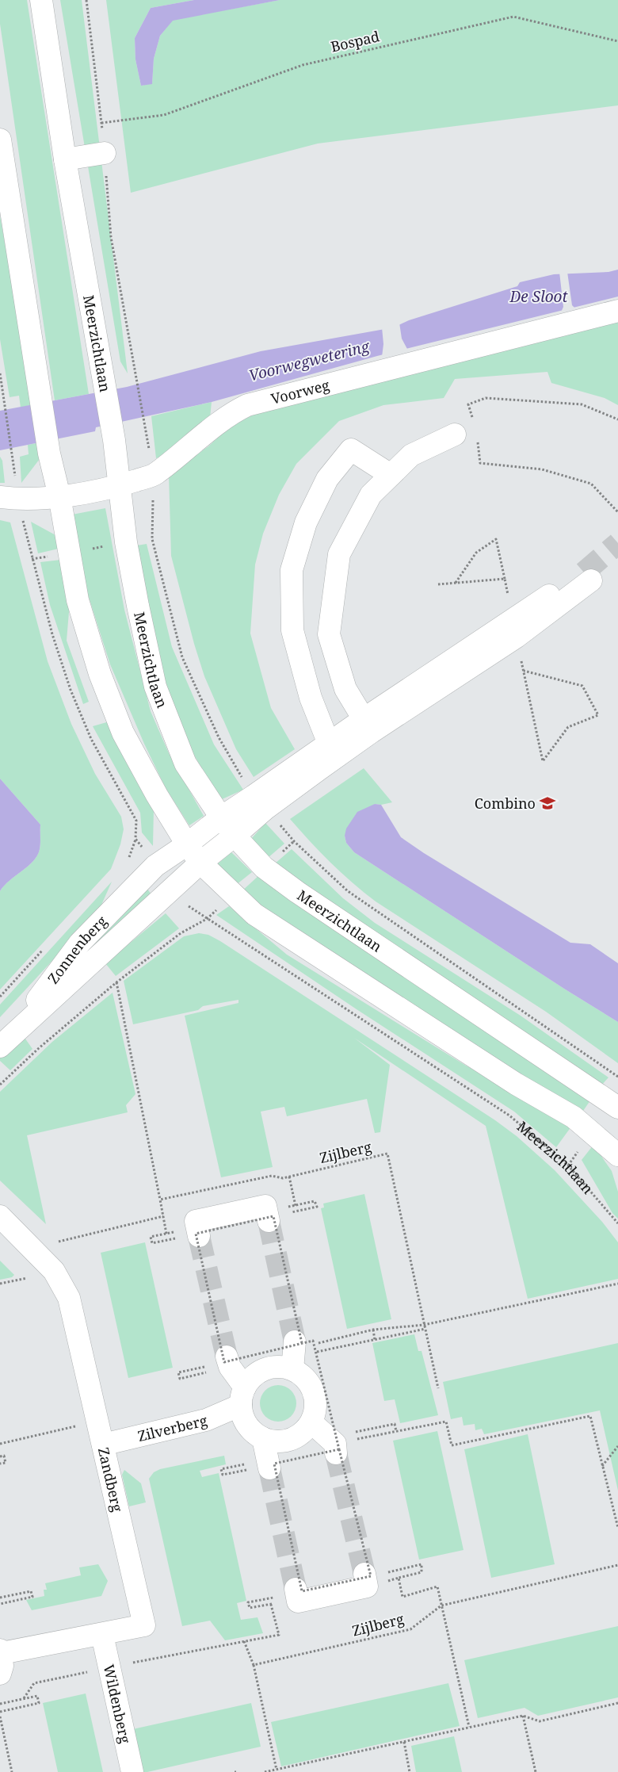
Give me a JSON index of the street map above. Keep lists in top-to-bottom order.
{
  "streets": {
    "street": [
      "Meerzichtlaan",
      "Voorweg",
      "Zonnenberg",
      "Zilverberg",
      "Zandberg",
      "Wildenberg"
    ],
    "path": ["Bospad", "Zijlberg"]
  },
  "crossings": [
    ["Meerzichtlaan", "Voorweg"],
    ["Meerzichtlaan", "Zonnenberg"],
    ["Zilverberg", "Zandberg"],
    ["Zandberg", "Wildenberg"]
  ],
  "water": ["De Sloot", "Voorwegwetering"],
  "places": {
    "school or university": ["Combino"]
  }
}
